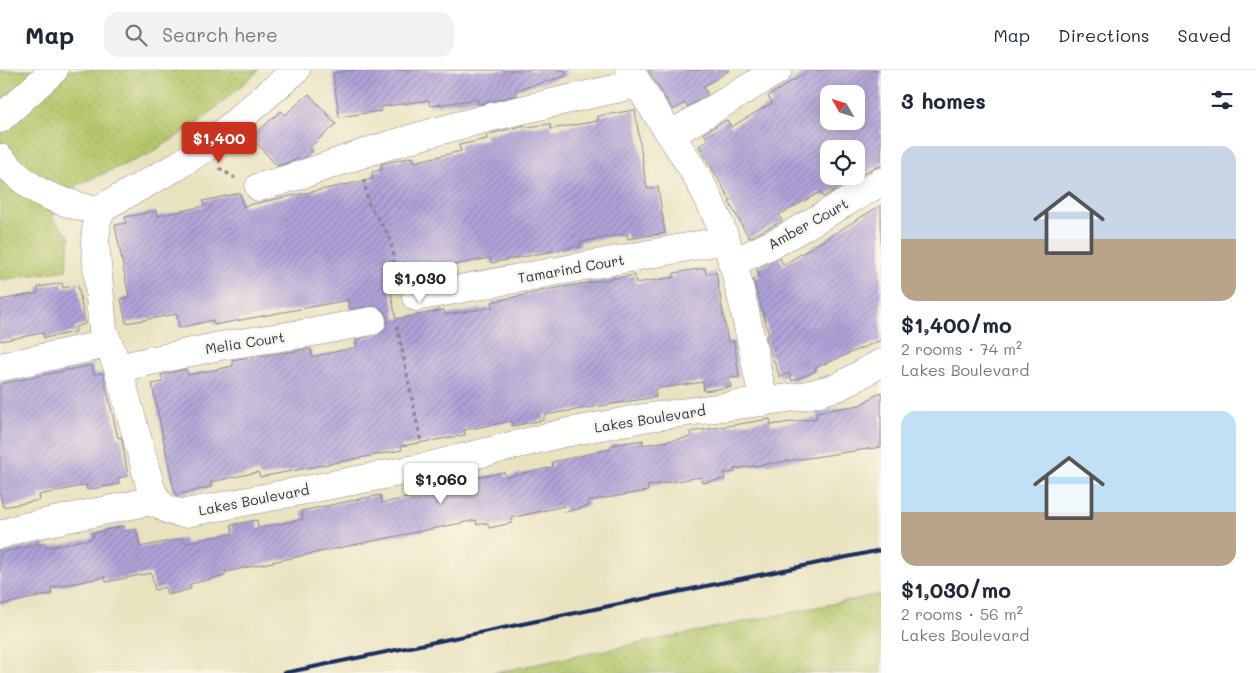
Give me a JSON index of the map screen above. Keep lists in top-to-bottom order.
{
  "streets": {
    "street": [
      "Amber Court",
      "Tamarind Court",
      "Melia Court",
      "Lakes Boulevard"
    ]
  },
  "crossings": [
    ["Amber Court", "Tamarind Court"]
  ],
  "north": "top left",
  "page": {
    "header": "Map",
    "search": "Search here",
    "nav": ["Map", "Directions", "Saved"],
    "heading": "3 homes",
    "price": ["$1,400", "$1,030", "$1,060"],
    "list": [
      {
        "name": "$1,400/mo",
        "note": "2 rooms · 74 m² · Lakes Boulevard"
      },
      {
        "name": "$1,030/mo",
        "note": "2 rooms · 56 m² · Lakes Boulevard"
      }
    ]
  }
}
